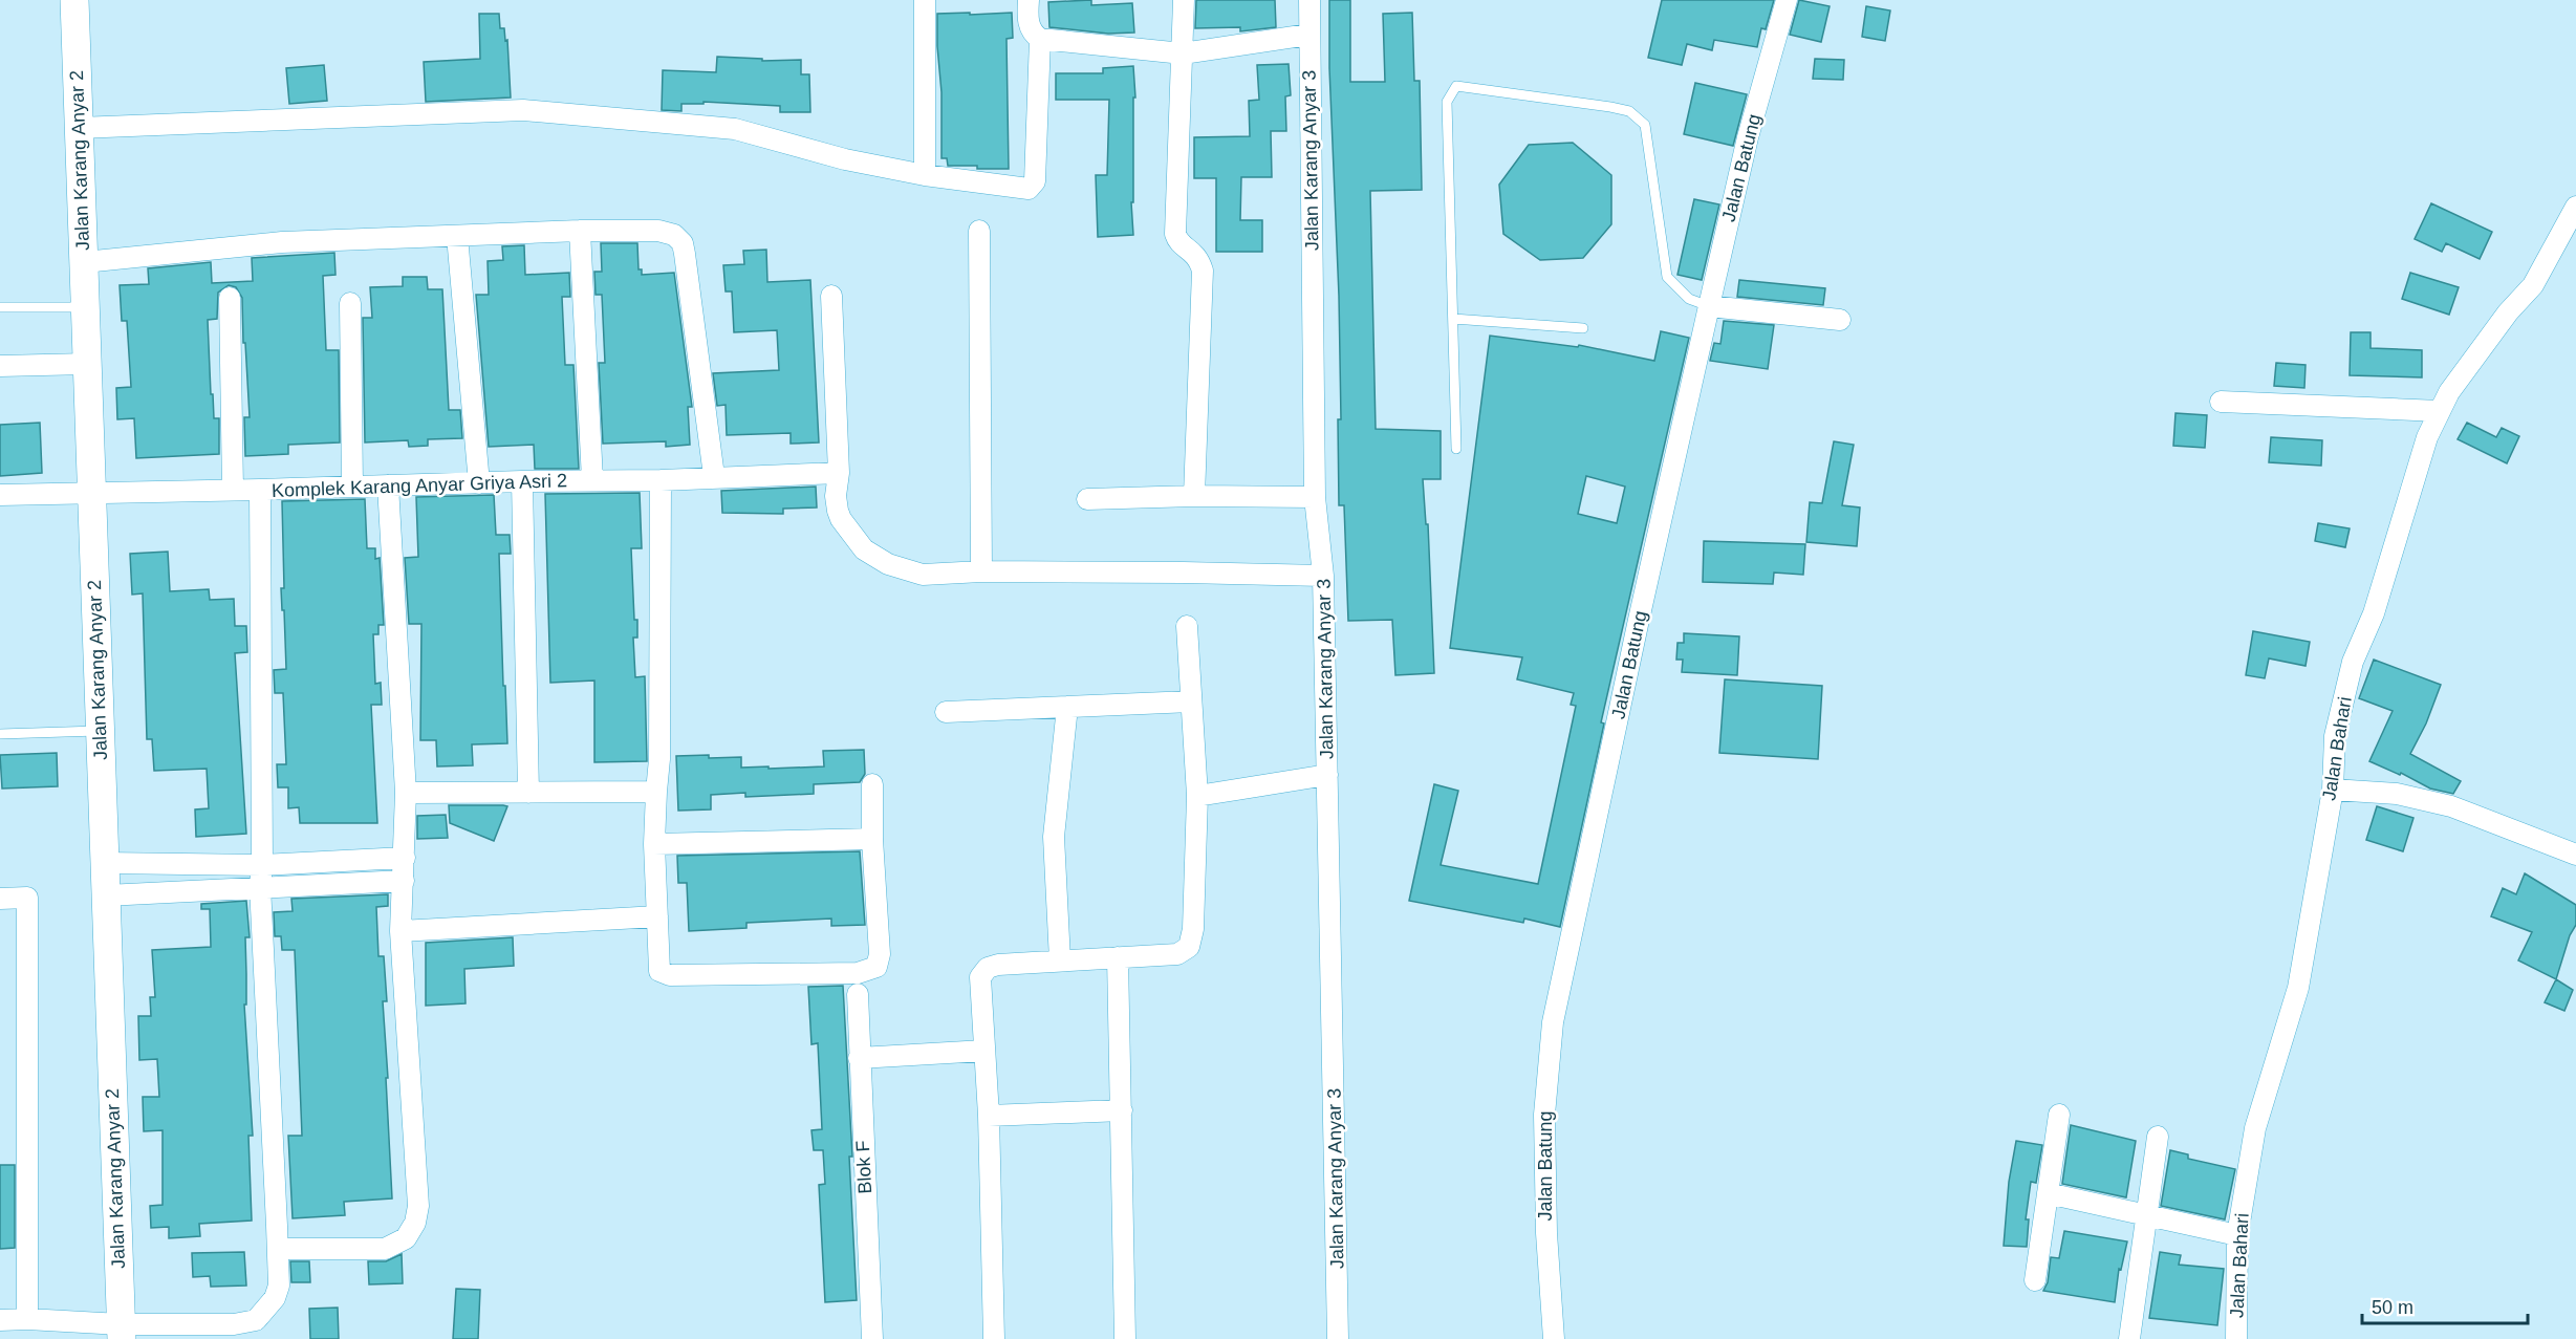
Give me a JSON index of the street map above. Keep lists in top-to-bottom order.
{
  "streets": {
    "street": [
      "Jalan Karang Anyar 2",
      "Jalan Karang Anyar 3",
      "Jalan Batung",
      "Komplek Karang Anyar Griya Asri 2",
      "Jalan Bahari",
      "Blok F"
    ]
  },
  "crossings": [
    ["Jalan Karang Anyar 2", "Komplek Karang Anyar Griya Asri 2"]
  ],
  "scale_bar": "50 m"
}
